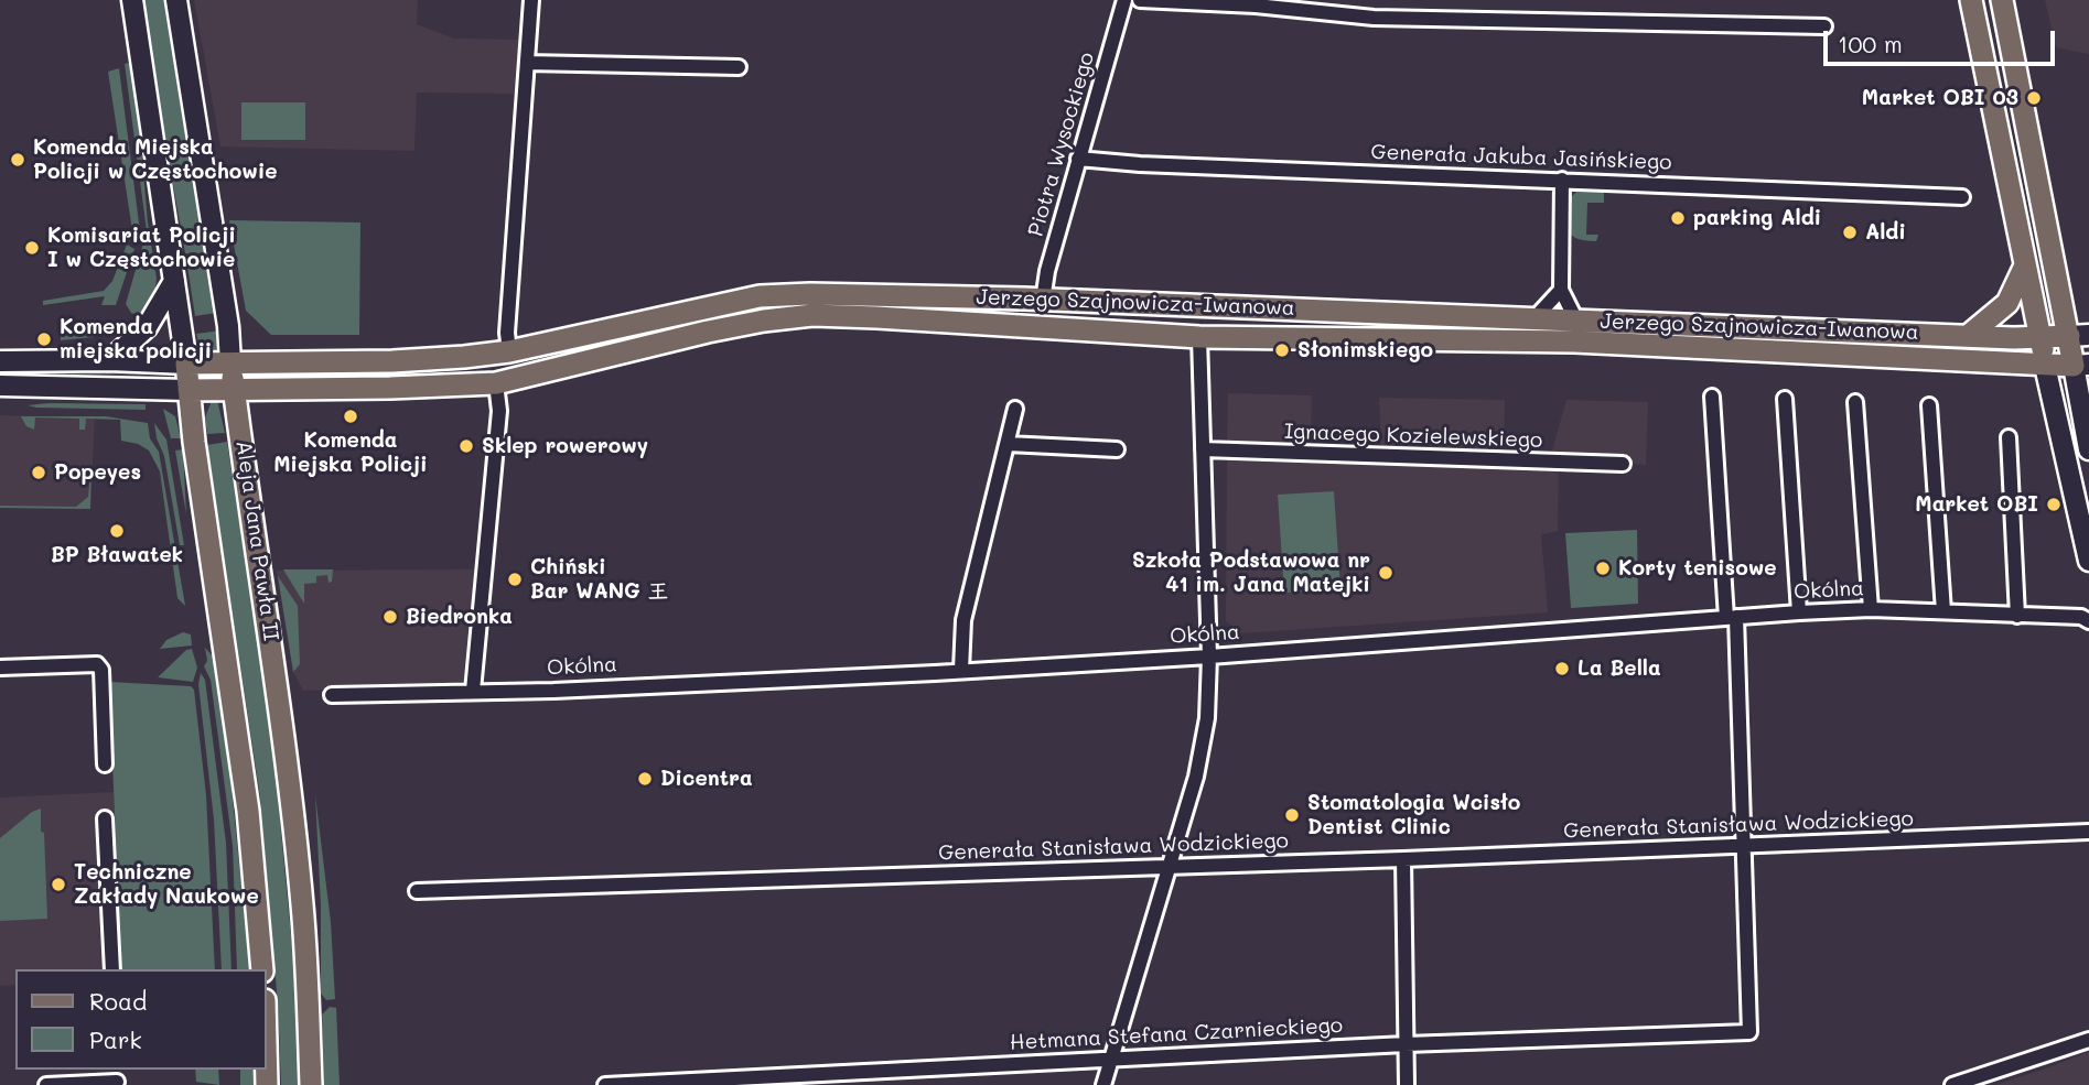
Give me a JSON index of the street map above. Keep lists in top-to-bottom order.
{
  "streets": {
    "main road": ["Jerzego Szajnowicza-Iwanowa", "Aleja Jana Pawła II"],
    "street": [
      "Piotra Wysockiego",
      "Generała Jakuba Jasińskiego",
      "Ignacego Kozielewskiego",
      "Okólna",
      "Generała Stanisława Wodzickiego",
      "Hetmana Stefana Czarnieckiego"
    ]
  },
  "crossings": [
    ["Piotra Wysockiego", "Generała Jakuba Jasińskiego"],
    ["Piotra Wysockiego", "Jerzego Szajnowicza-Iwanowa"],
    ["Jerzego Szajnowicza-Iwanowa", "Aleja Jana Pawła II"],
    ["Generała Stanisława Wodzickiego", "Hetmana Stefana Czarnieckiego"]
  ],
  "places": [
    "Market OBI 03",
    "Komenda Miejska Policji w Częstochowie",
    "parking Aldi",
    "Aldi",
    "Komisariat Policji I w Częstochowie",
    "Komenda miejska policji",
    "Słonimskiego",
    "Komenda Miejska Policji",
    "Sklep rowerowy",
    "Popeyes",
    "Market OBI",
    "BP Bławatek",
    "Korty tenisowe",
    "Szkoła Podstawowa nr 41 im. Jana Matejki",
    "Chiński Bar WANG 王",
    "Biedronka",
    "La Bella",
    "Dicentra",
    "Stomatologia Wcisło Dentist Clinic",
    "Techniczne Zakłady Naukowe"
  ],
  "legend": ["Road", "Park"],
  "scale_bar": "100 m"
}
